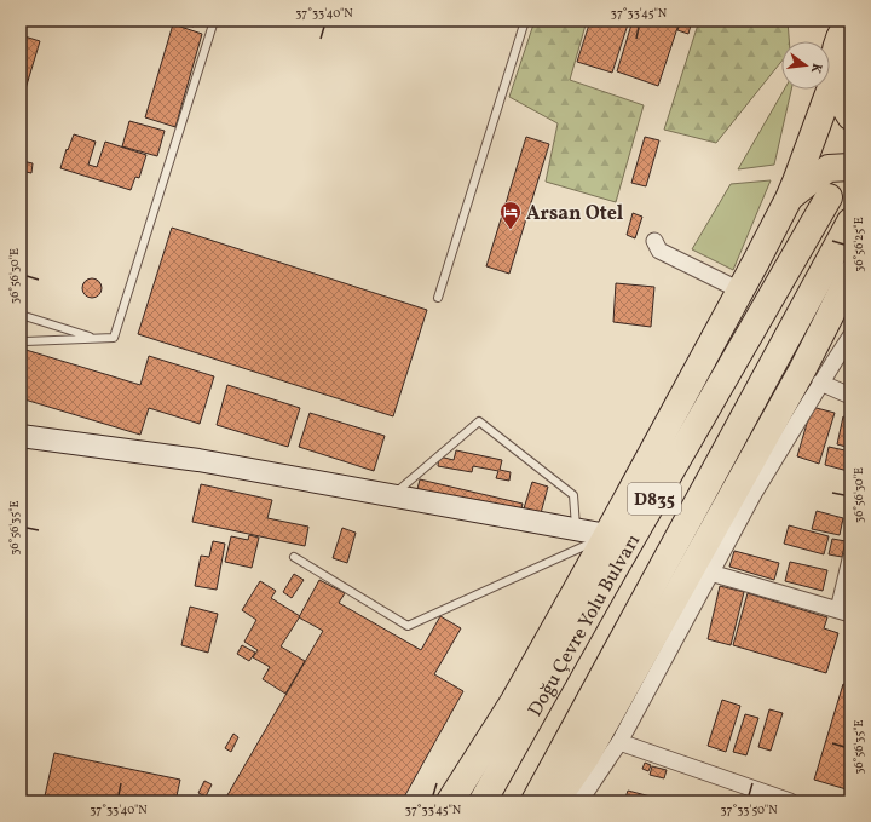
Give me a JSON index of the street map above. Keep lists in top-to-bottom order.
{
  "streets": {
    "highway": ["D835", "Doğu Çevre Yolu Bulvarı"]
  },
  "places": {
    "hotel": ["Arsan Otel"]
  },
  "north": "right",
  "coordinates": [
    "37°33'40\"N",
    "37°33'45\"N",
    "36°56'25\"E",
    "36°56'30\"E",
    "36°56'35\"E",
    "37°33'50\"N"
  ]
}
